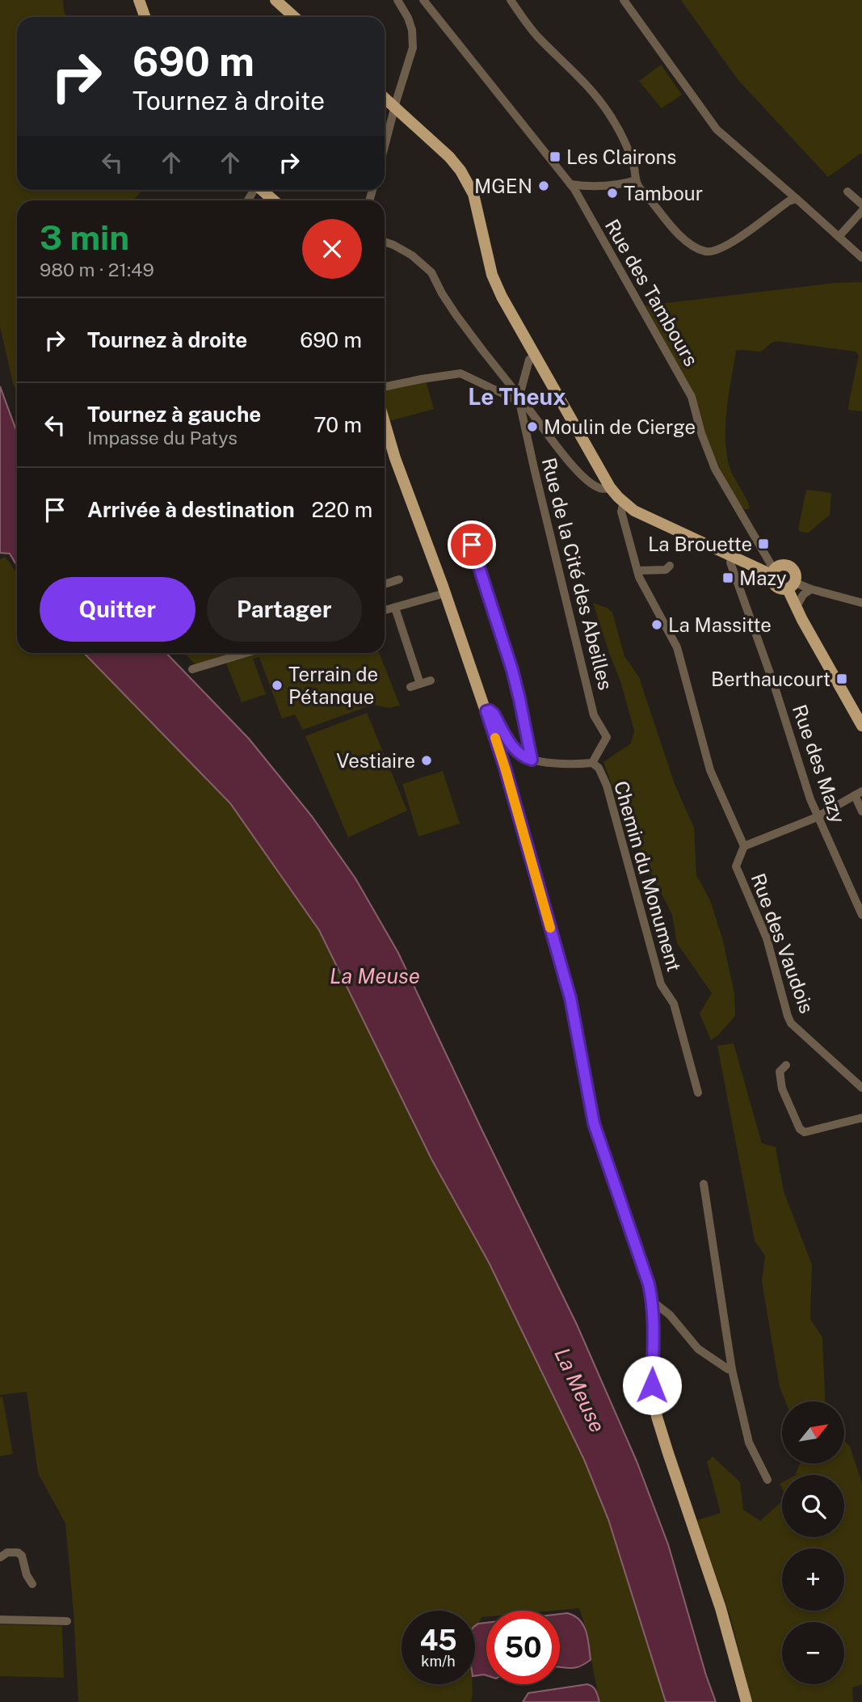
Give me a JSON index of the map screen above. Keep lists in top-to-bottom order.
{
  "streets": {
    "street": [
      "Rue des Tambours",
      "Rue de la Cité des Abeilles",
      "Rue des Mazy",
      "Chemin du Monument",
      "Rue des Vaudois"
    ]
  },
  "crossings": [
    ["Rue de la Cité des Abeilles", "Chemin du Monument"]
  ],
  "districts": ["Le Theux"],
  "water": ["La Meuse"],
  "places": {
    "transit": [
      "Les Clairons",
      "La Brouette",
      "Mazy",
      "Berthaucourt"
    ],
    "other": [
      "MGEN",
      "Tambour",
      "Moulin de Cierge",
      "La Massitte",
      "Terrain de Pétanque",
      "Vestiaire"
    ]
  },
  "north": "top right",
  "page": {
    "turn": ["690 m", "Tournez à droite"],
    "heading": ["3 min", "980 m · 21:49"],
    "list": [
      {
        "name": "Tournez à droite",
        "value": "690 m"
      },
      {
        "name": "Tournez à gauche",
        "note": "Impasse du Patys",
        "value": "70 m"
      },
      {
        "name": "Arrivée à destination",
        "value": "220 m"
      }
    ],
    "buttons": ["Quitter", "Partager"],
    "map_buttons": ["+", "−"],
    "speed": "45 km/h",
    "limit": "50"
  }
}
